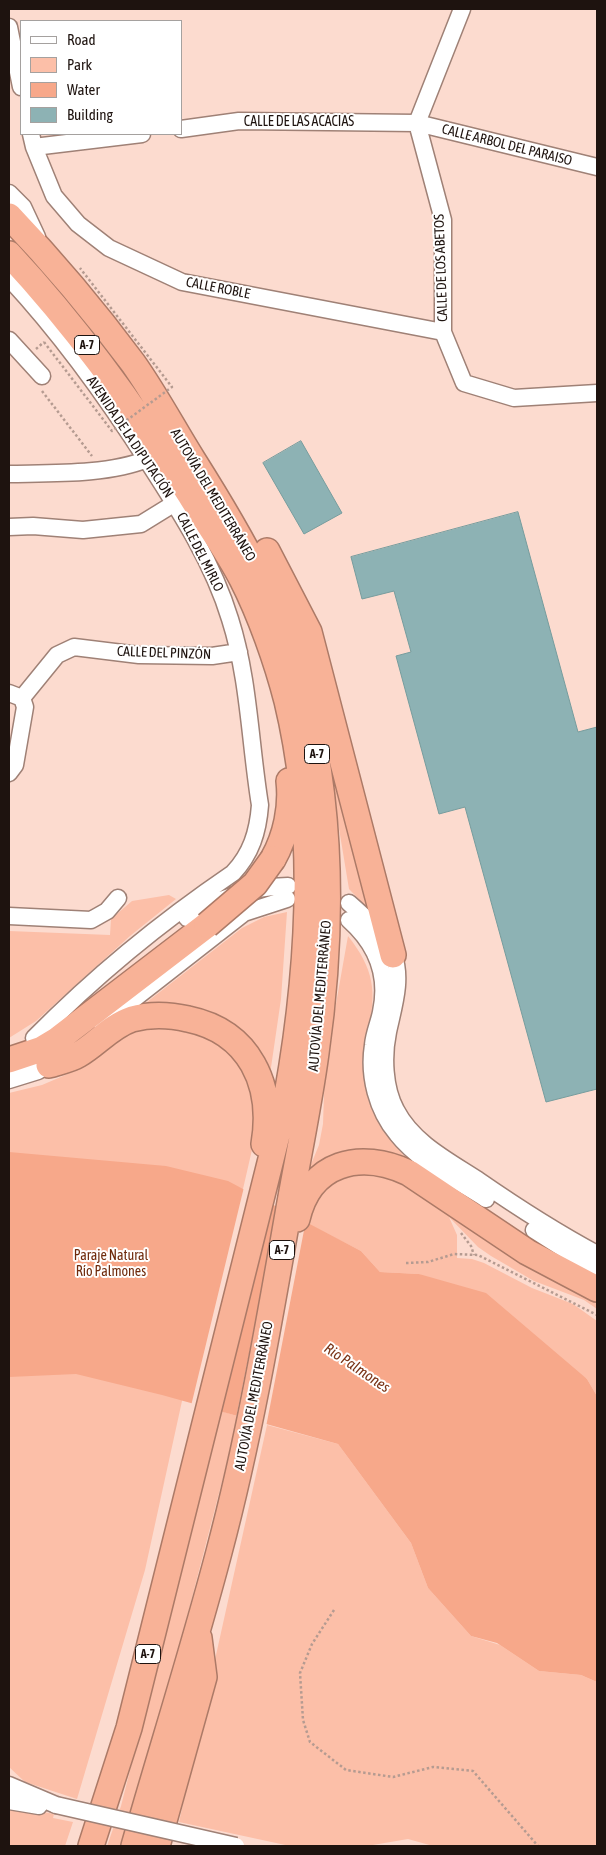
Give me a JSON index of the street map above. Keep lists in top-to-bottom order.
{
  "streets": {
    "highway": ["A-7", "AUTOVÍA DEL MEDITERRÁNEO"],
    "street": [
      "CALLE DE LAS ACACIAS",
      "CALLE ARBOL DEL PARAISO",
      "CALLE DE LOS ABETOS",
      "CALLE ROBLE",
      "AVENIDA DE LA DIPUTACIÓN",
      "CALLE DEL MIRLO",
      "CALLE DEL PINZÓN"
    ]
  },
  "crossings": [
    ["CALLE DE LAS ACACIAS", "CALLE ARBOL DEL PARAISO"],
    ["CALLE DE LAS ACACIAS", "CALLE DE LOS ABETOS"],
    ["CALLE ARBOL DEL PARAISO", "CALLE DE LOS ABETOS"],
    ["CALLE DE LOS ABETOS", "CALLE ROBLE"],
    ["AVENIDA DE LA DIPUTACIÓN", "CALLE DEL MIRLO"],
    ["CALLE DEL MIRLO", "CALLE DEL PINZÓN"]
  ],
  "water": ["Rio Palmones"],
  "parks": ["Paraje Natural Río Palmones"],
  "legend": [
    "Road",
    "Park",
    "Water",
    "Building"
  ]
}
